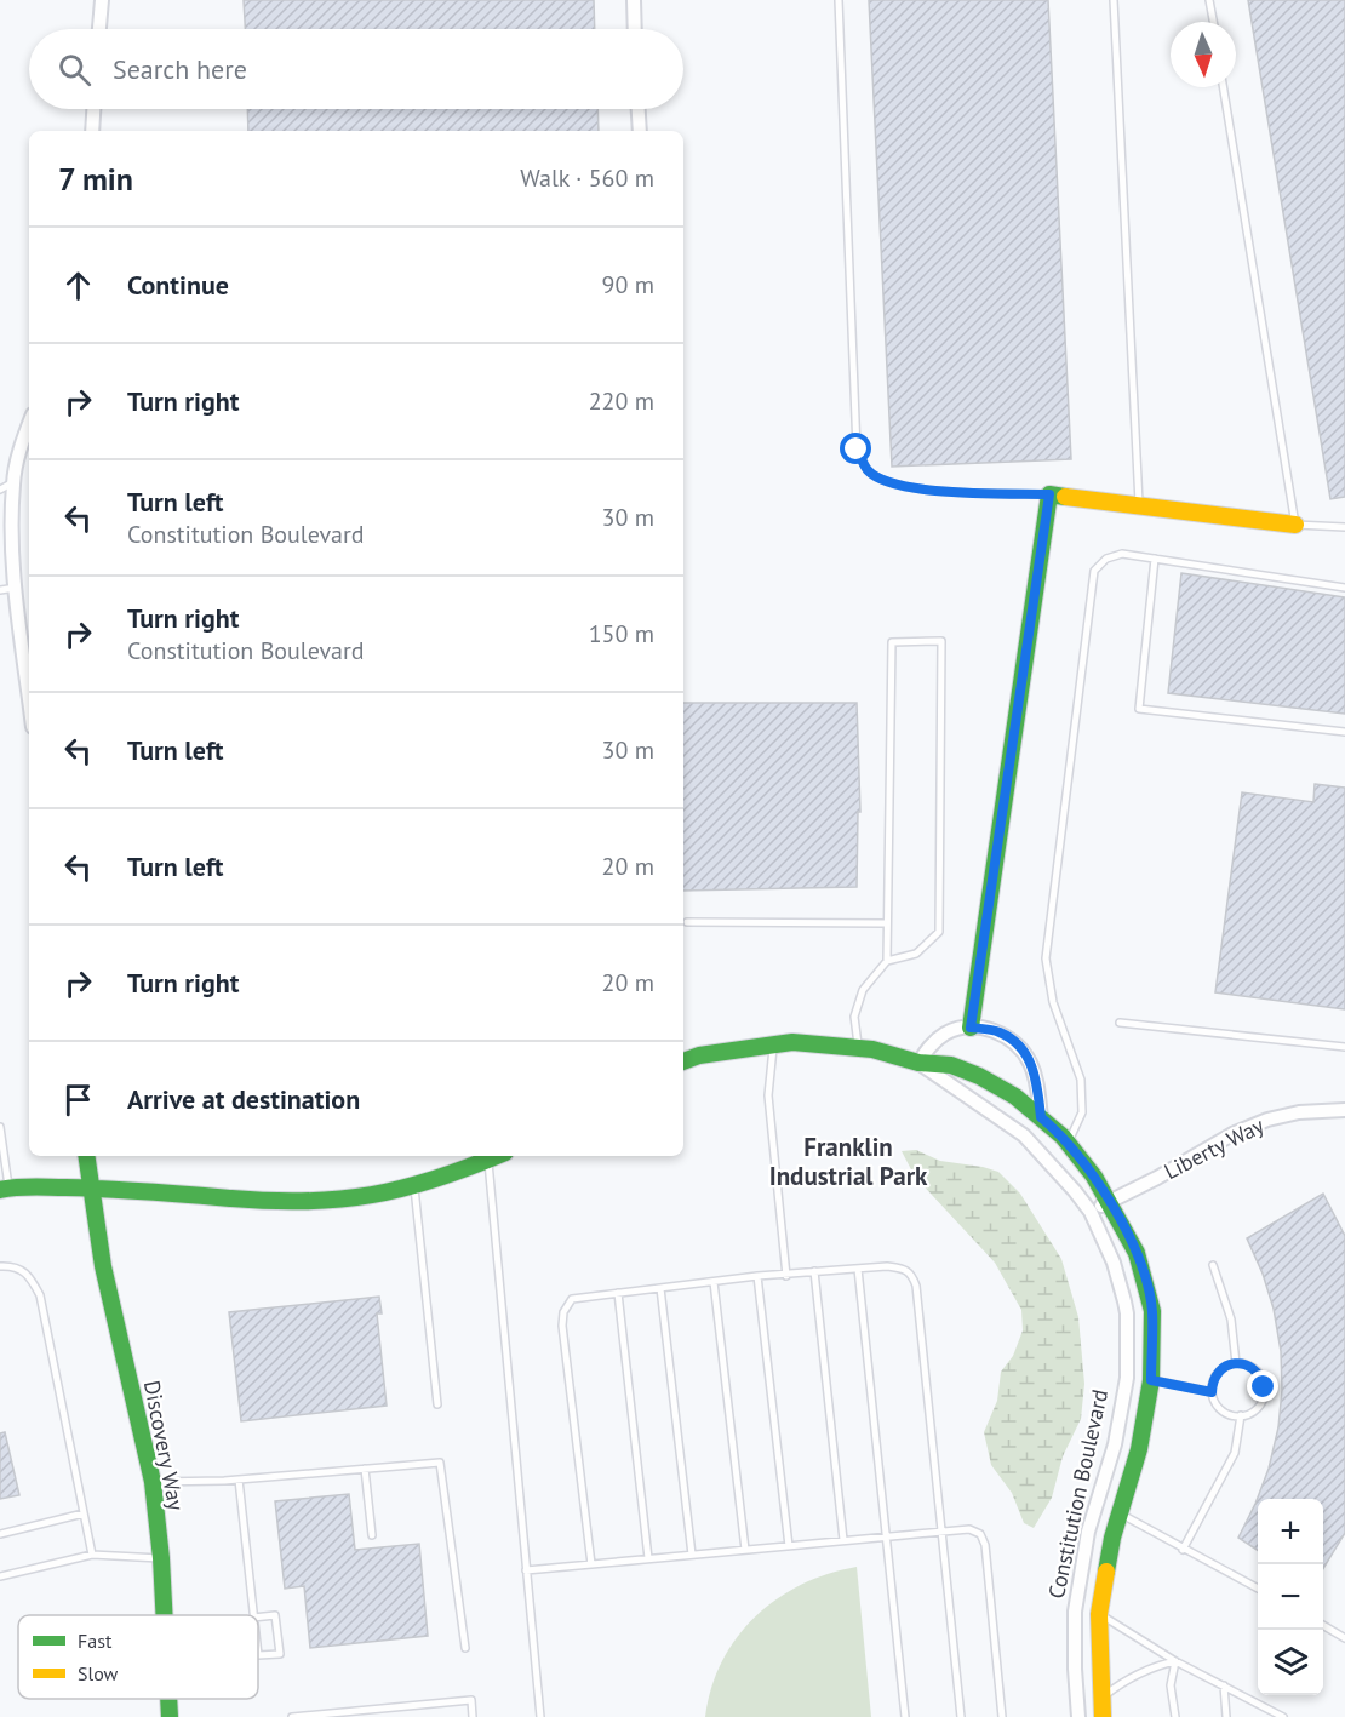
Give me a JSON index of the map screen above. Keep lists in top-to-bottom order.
{
  "streets": {
    "street": ["Liberty Way", "Discovery Way", "Constitution Boulevard"]
  },
  "crossings": [
    ["Liberty Way", "Constitution Boulevard"]
  ],
  "districts": ["Franklin Industrial Park"],
  "legend": ["Fast", "Slow"],
  "north": "bottom",
  "page": {
    "search": "Search here",
    "heading": ["7 min", "Walk · 560 m"],
    "list": [
      ["Continue", "90 m"],
      ["Turn right", "220 m"],
      ["Turn left", "Constitution Boulevard", "30 m"],
      ["Turn right", "Constitution Boulevard", "150 m"],
      ["Turn left", "30 m"],
      ["Turn left", "20 m"],
      ["Turn right", "20 m"],
      "Arrive at destination"
    ],
    "map_buttons": ["+", "−"]
  }
}
